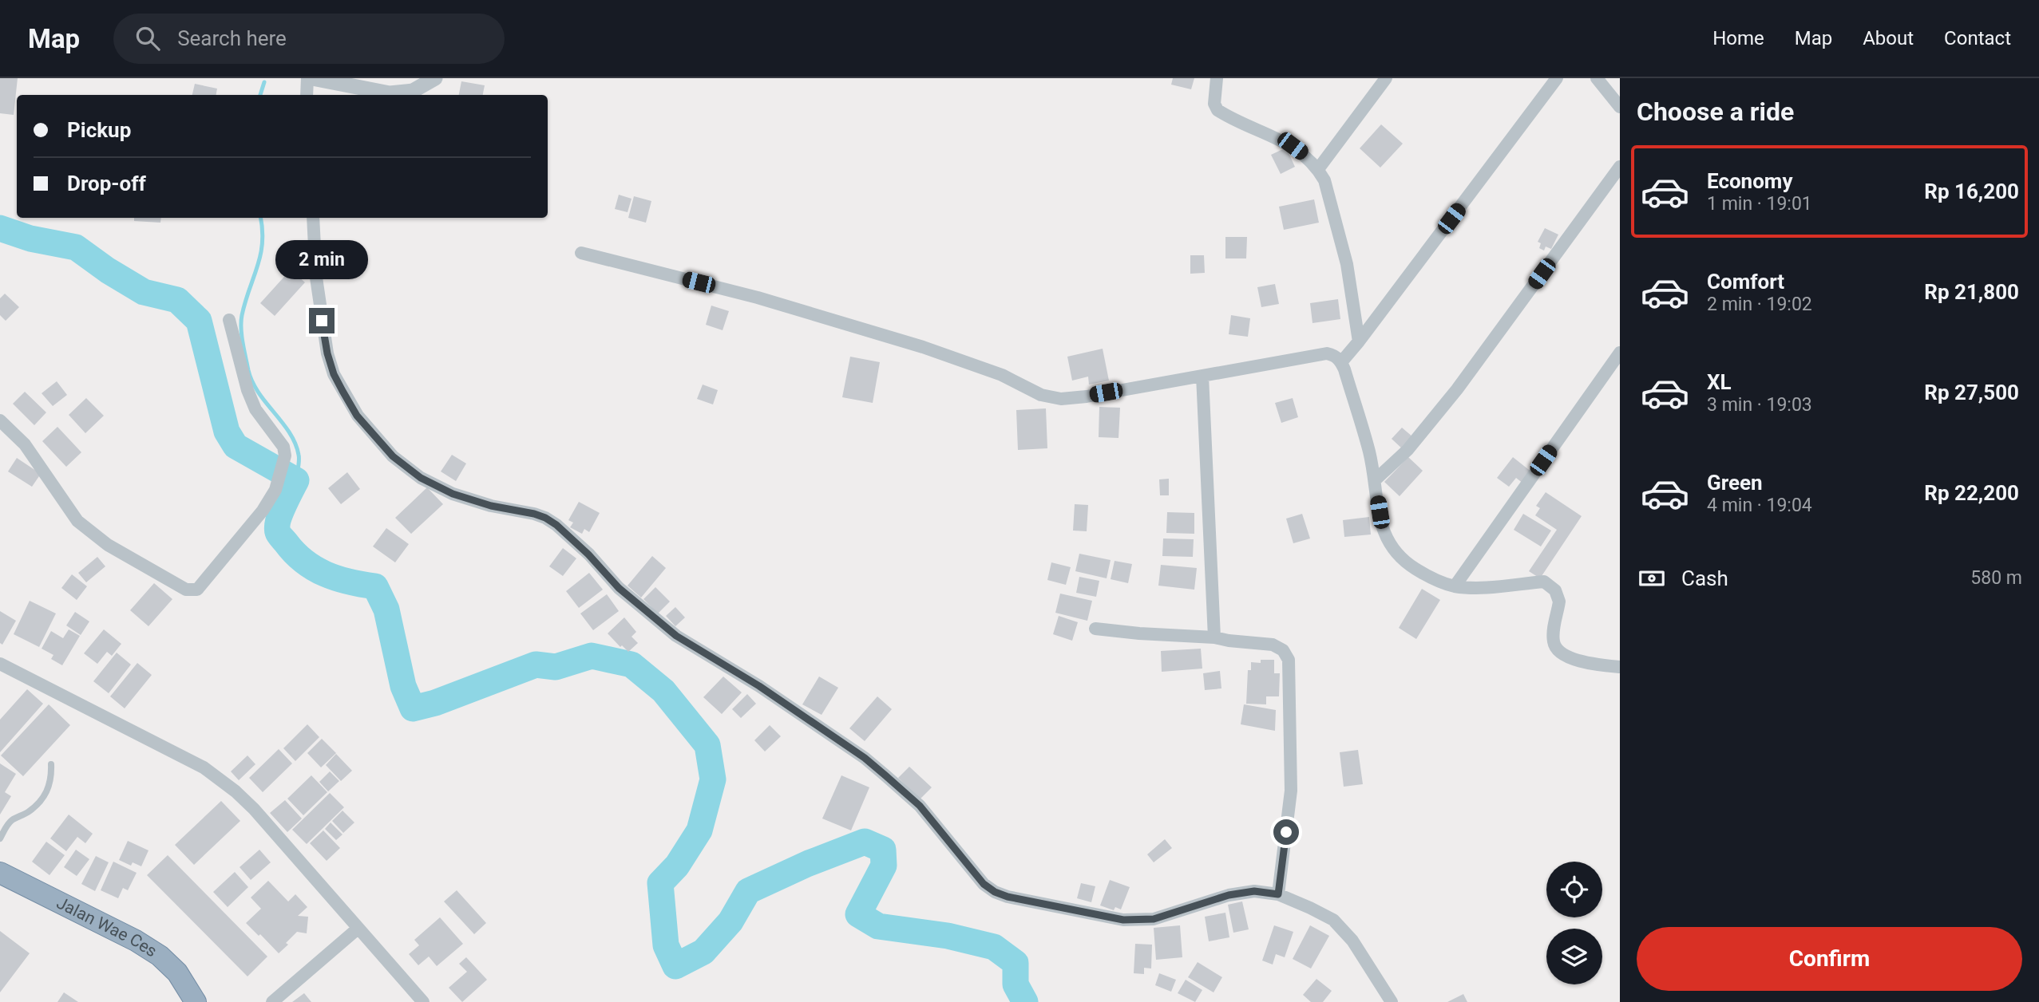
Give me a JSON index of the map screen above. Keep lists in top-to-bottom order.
{
  "streets": {
    "highway": ["Jalan Wae Ces"]
  },
  "page": {
    "header": "Map",
    "search": "Search here",
    "nav": [
      "Home",
      "Map",
      "About",
      "Contact"
    ],
    "heading": "Choose a ride",
    "banner": ["Pickup", "Drop-off"],
    "list": [
      {
        "name": "Economy",
        "note": "1 min · 19:01",
        "value": "Rp 16,200"
      },
      {
        "name": "Comfort",
        "note": "2 min · 19:02",
        "value": "Rp 21,800"
      },
      {
        "name": "XL",
        "note": "3 min · 19:03",
        "value": "Rp 27,500"
      },
      {
        "name": "Green",
        "note": "4 min · 19:04",
        "value": "Rp 22,200"
      }
    ],
    "bubble": "2 min",
    "pay": ["Cash", "580 m"],
    "buttons": "Confirm"
  }
}
